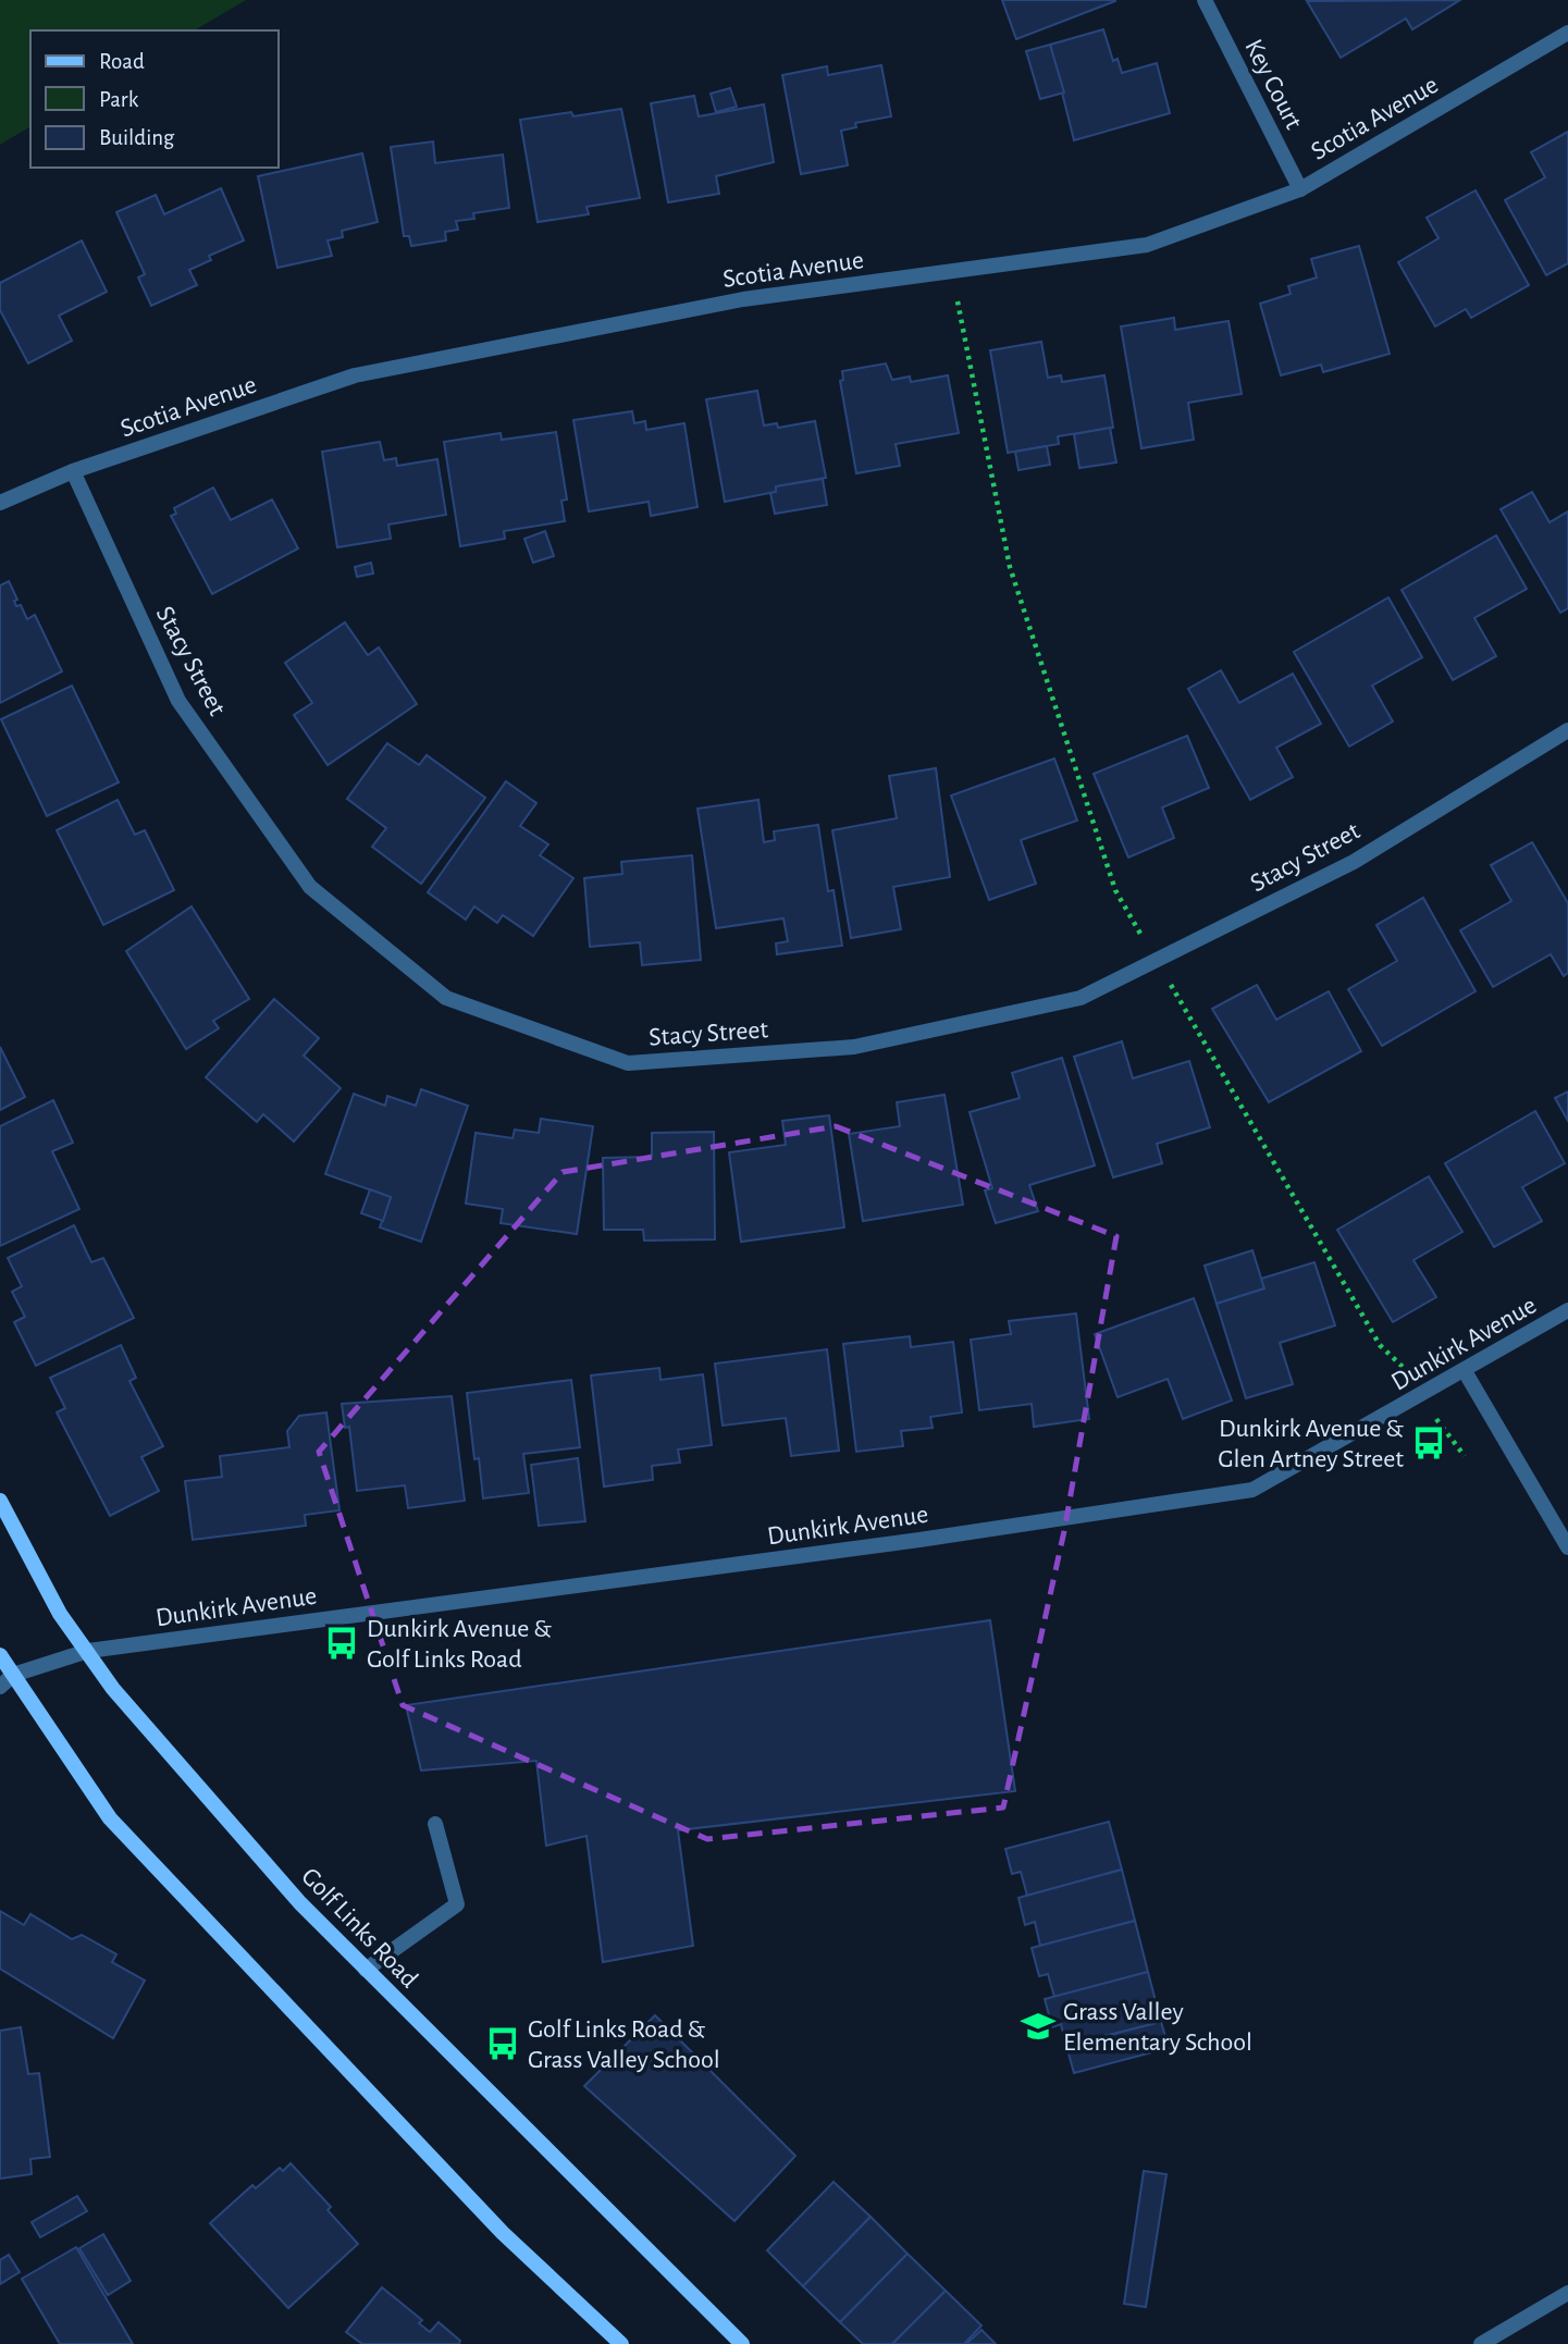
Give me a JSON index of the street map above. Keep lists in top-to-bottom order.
{
  "streets": {
    "main road": ["Golf Links Road"],
    "street": [
      "Key Court",
      "Scotia Avenue",
      "Stacy Street",
      "Dunkirk Avenue"
    ]
  },
  "crossings": [
    ["Key Court", "Scotia Avenue"],
    ["Scotia Avenue", "Stacy Street"],
    ["Dunkirk Avenue", "Golf Links Road"]
  ],
  "places": {
    "bus stop": ["Dunkirk Avenue & Glen Artney Street", "Dunkirk Avenue & Golf Links Road", "Golf Links Road & Grass Valley School"],
    "school or university": ["Grass Valley Elementary School"]
  },
  "legend": ["Road", "Park", "Building"]
}
